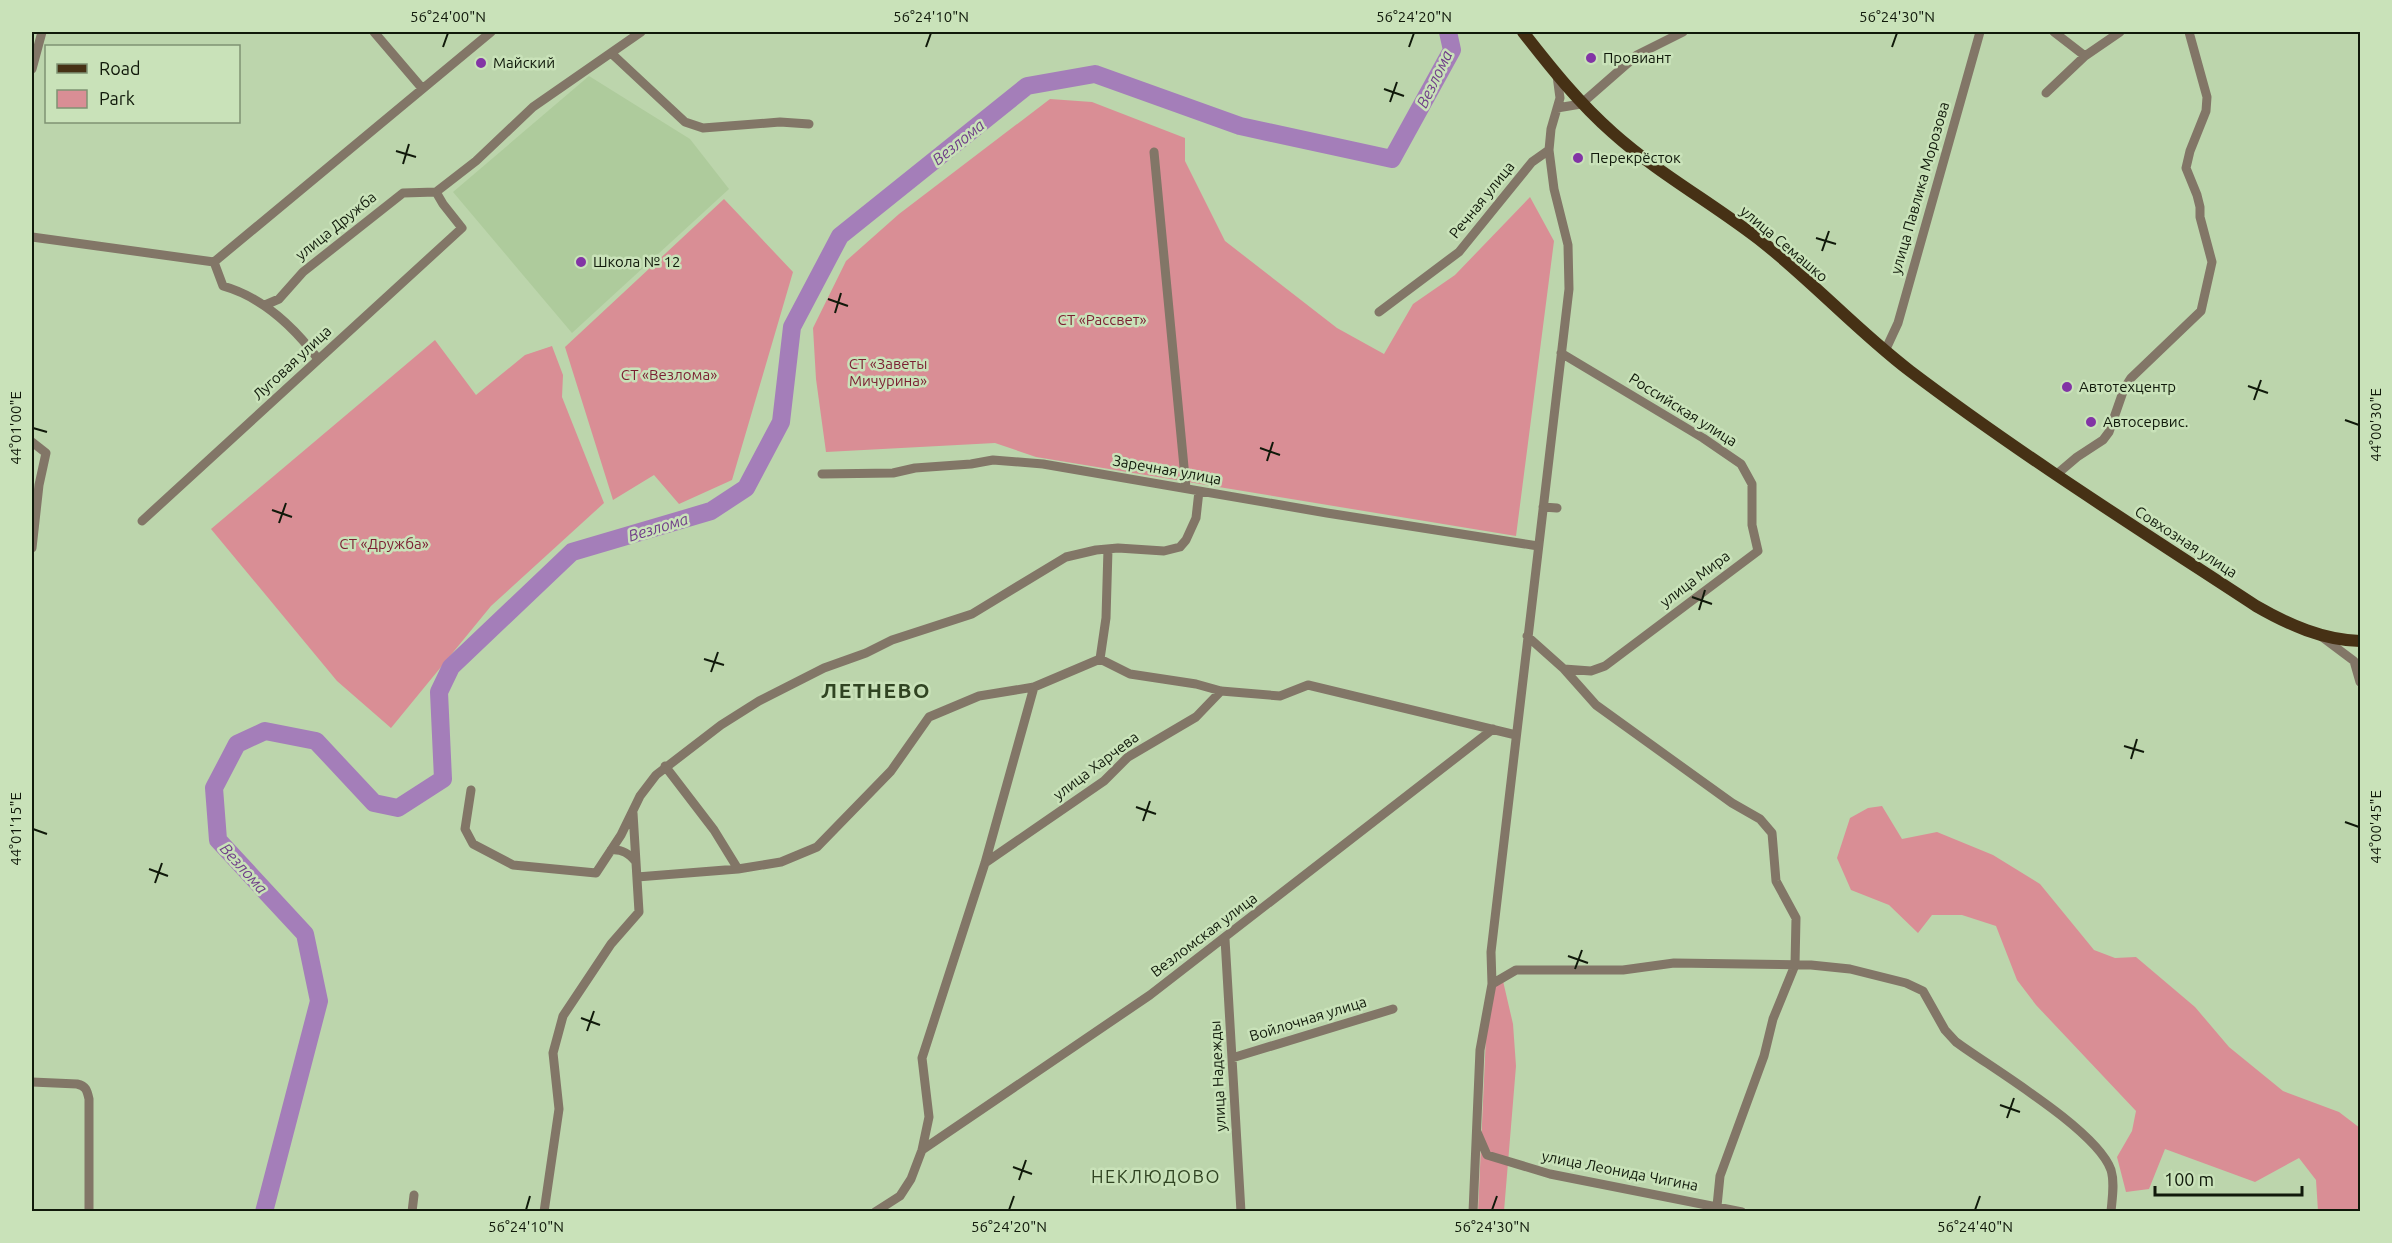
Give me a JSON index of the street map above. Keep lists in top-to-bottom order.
{
  "streets": {
    "main road": ["улица Семашко", "Совхозная улица"],
    "street": [
      "улица Павлика Морозова",
      "Речная улица",
      "улица Дружба",
      "Луговая улица",
      "Российская улица",
      "Заречная улица",
      "улица Мира",
      "улица Харчева",
      "Везломская улица",
      "Войлочная улица",
      "улица Надежды",
      "улица Леонида Чигина"
    ]
  },
  "crossings": [
    ["улица Павлика Морозова", "улица Семашко"],
    ["улица Дружба", "Луговая улица"],
    ["улица Семашко", "Совхозная улица"],
    ["Российская улица", "улица Мира"],
    ["Везломская улица", "улица Надежды"],
    ["Войлочная улица", "улица Надежды"]
  ],
  "districts": ["ЛЕТНЕВО", "НЕКЛЮДОВО"],
  "water": ["Везлома"],
  "parks": [
    "СТ «Рассвет»",
    "СТ «Заветы Мичурина»",
    "СТ «Везлома»",
    "СТ «Дружба»"
  ],
  "places": [
    "Провиант",
    "Майский",
    "Перекрёсток",
    "Школа № 12",
    "Автотехцентр",
    "Автосервис."
  ],
  "legend": ["Road", "Park"],
  "scale_bar": "100 m",
  "coordinates": [
    "56°24'00\"N",
    "56°24'10\"N",
    "56°24'20\"N",
    "56°24'30\"N",
    "44°00'30\"E",
    "44°01'00\"E",
    "44°00'45\"E",
    "44°01'15\"E",
    "56°24'40\"N"
  ]
}
